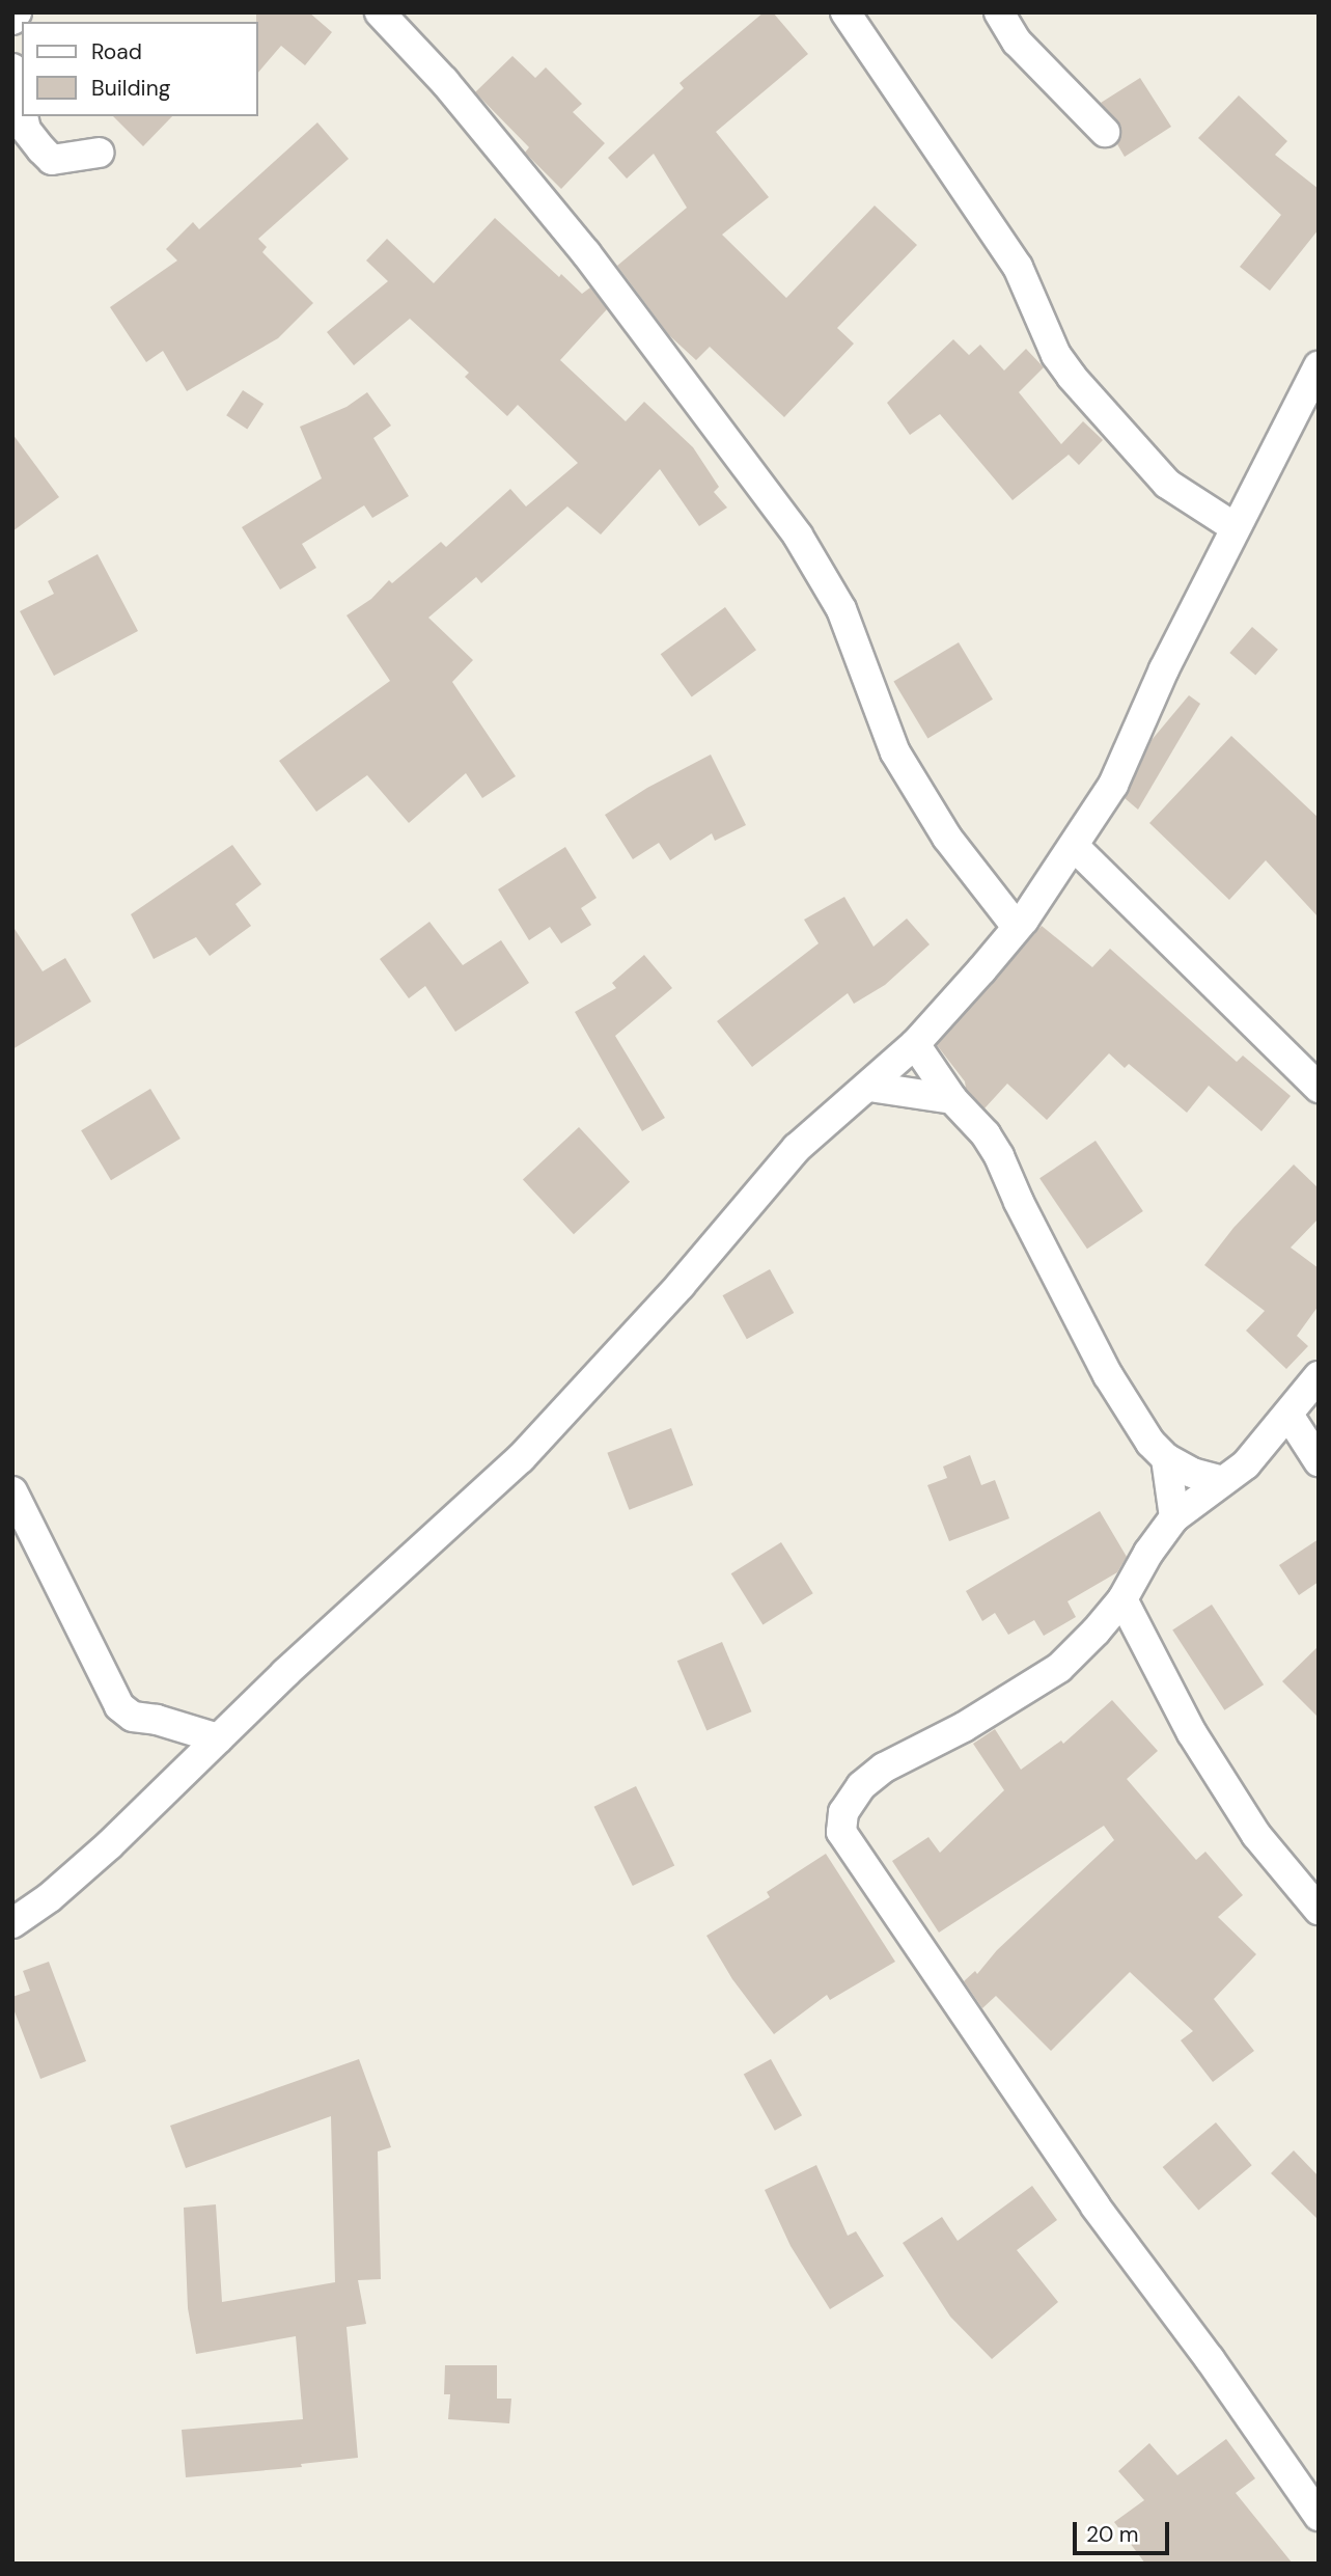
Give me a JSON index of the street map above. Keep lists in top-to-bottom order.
{
  "legend": ["Road", "Building"],
  "scale_bar": "20 m"
}
